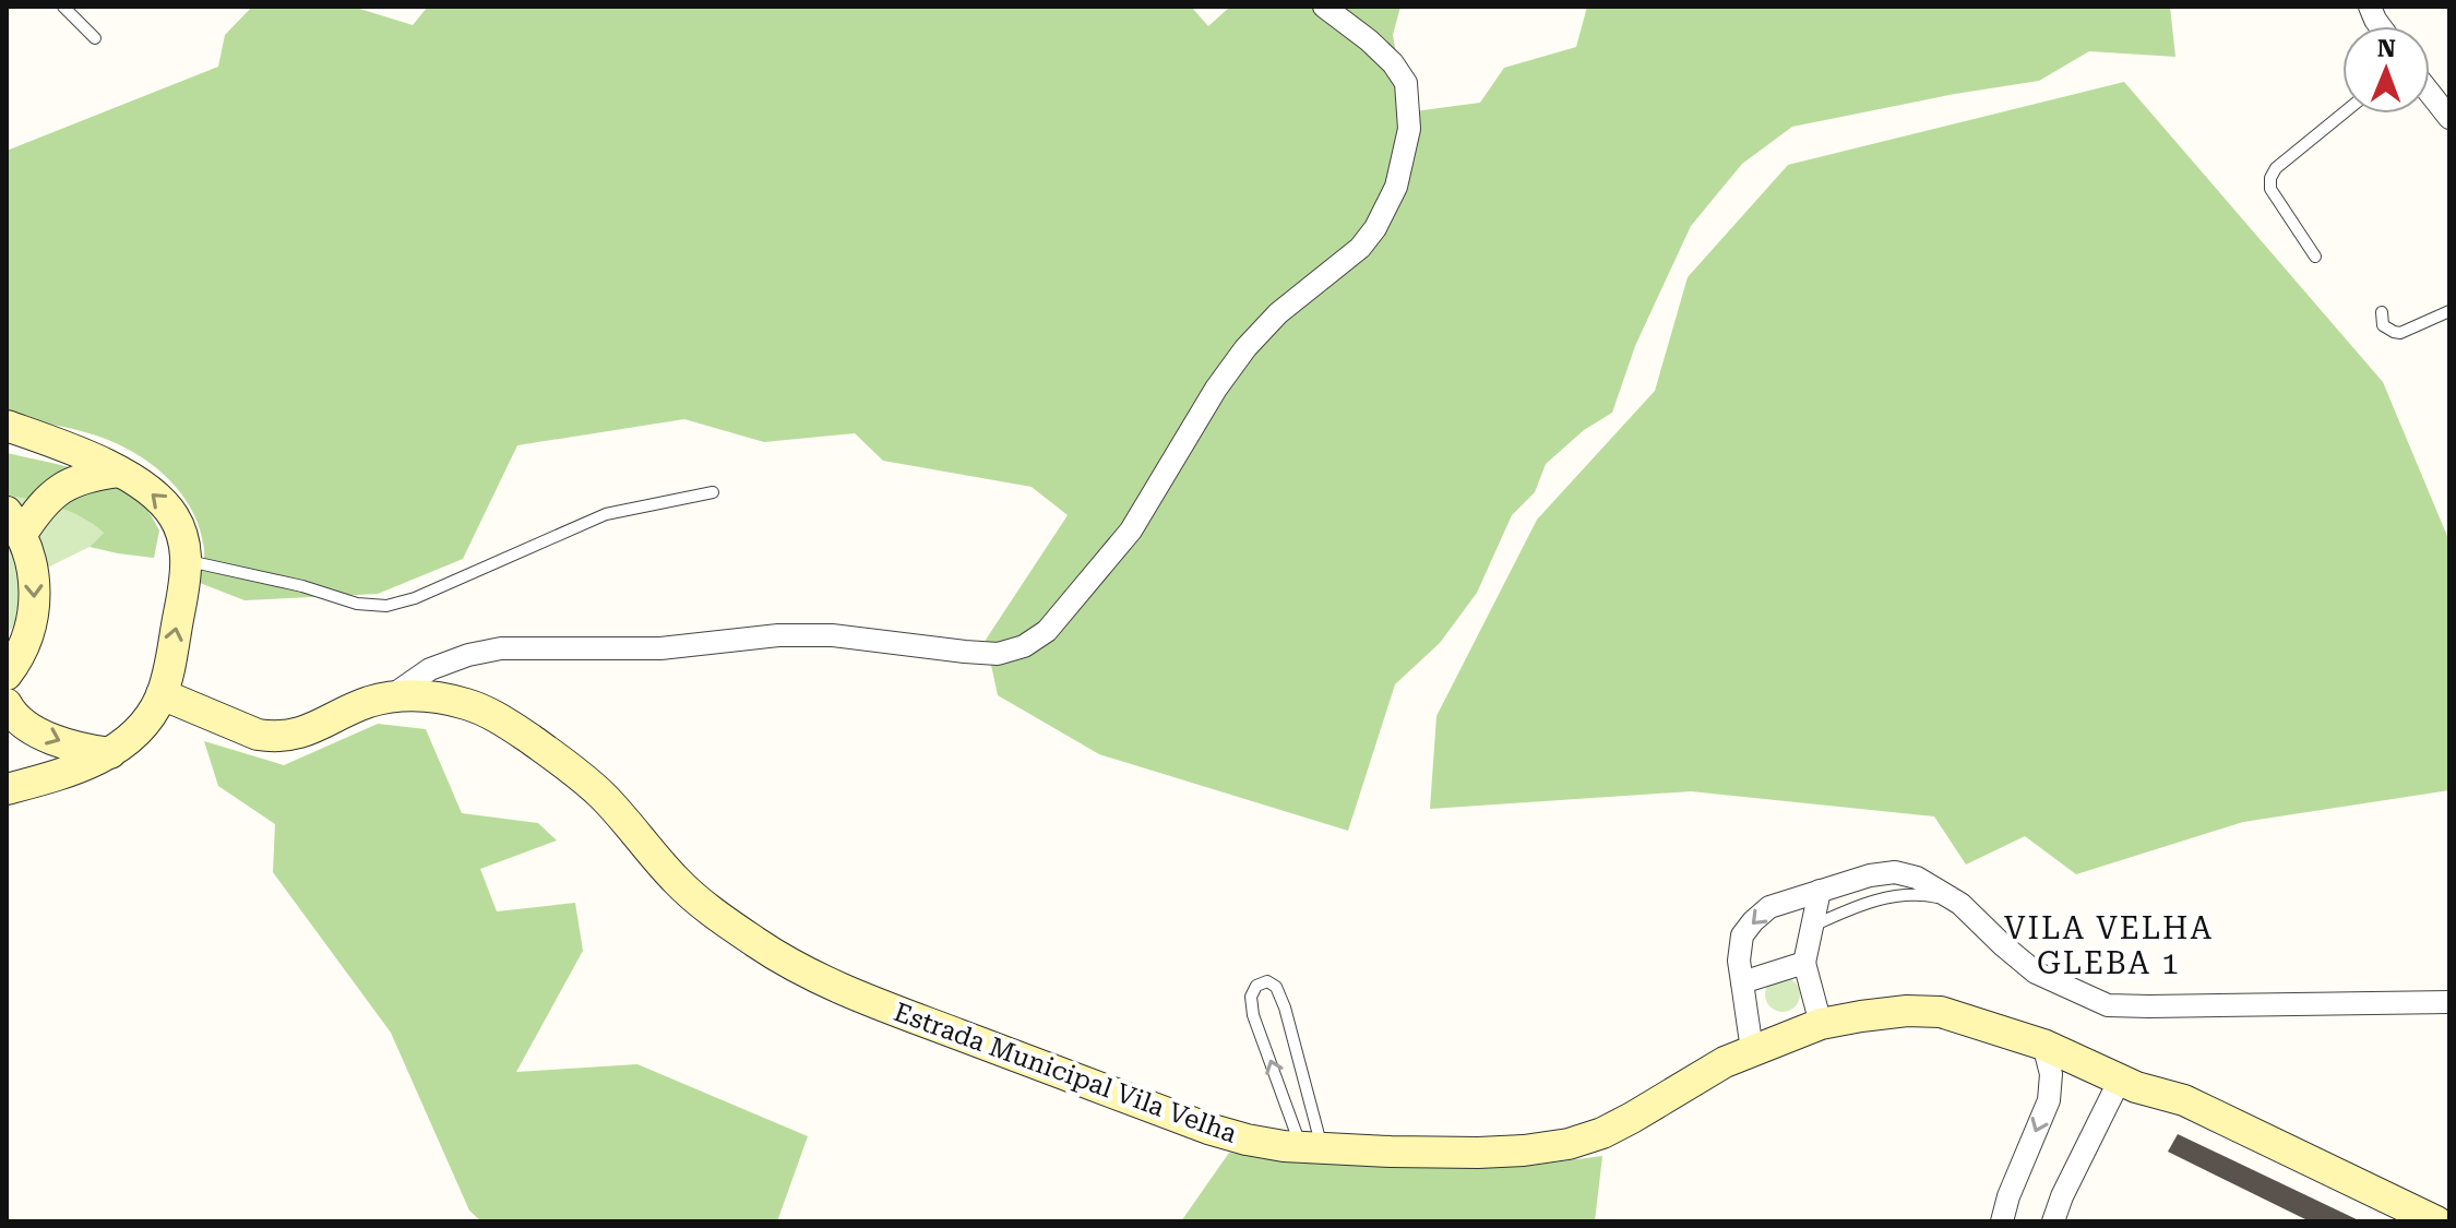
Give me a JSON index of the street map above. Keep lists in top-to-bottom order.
{
  "streets": {
    "main road": ["Estrada Municipal Vila Velha"]
  },
  "districts": ["VILA VELHA GLEBA 1"],
  "north": "top"
}
